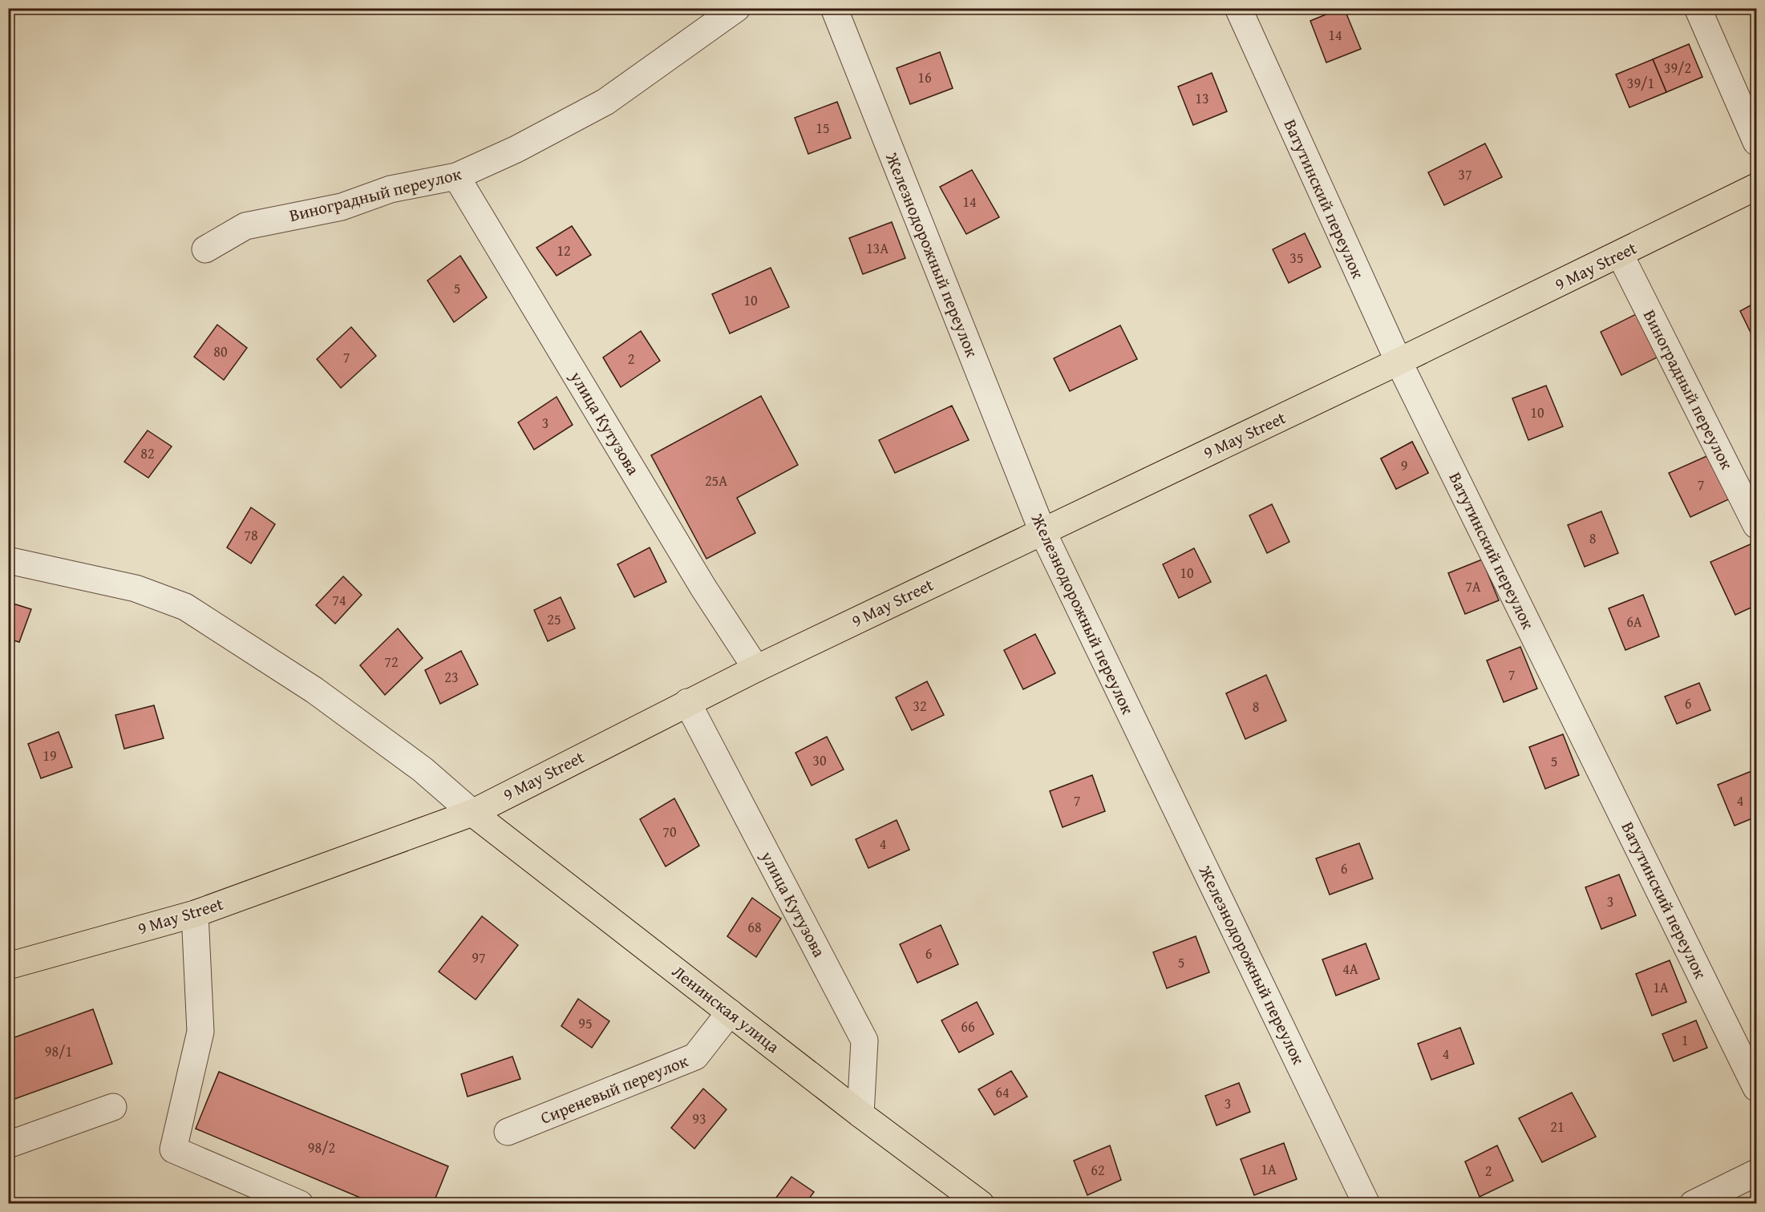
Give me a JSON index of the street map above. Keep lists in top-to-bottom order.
{
  "streets": {
    "main road": ["9 May Street", "Ленинская улица"],
    "street": [
      "Виноградный переулок",
      "Ватутинский переулок",
      "Железнодорожный переулок",
      "улица Кутузова",
      "Сиреневый переулок"
    ]
  },
  "crossings": [
    ["Виноградный переулок", "9 May Street"],
    ["Виноградный переулок", "улица Кутузова"],
    ["Ватутинский переулок", "9 May Street"],
    ["Железнодорожный переулок", "9 May Street"],
    ["9 May Street", "улица Кутузова"],
    ["9 May Street", "Ленинская улица"],
    ["улица Кутузова", "Ленинская улица"],
    ["Ленинская улица", "Сиреневый переулок"]
  ],
  "house_numbers": [
    "14",
    "39/2",
    "16",
    "39/1",
    "13",
    "15",
    "37",
    "14",
    "13А",
    "12",
    "35",
    "5",
    "10",
    "80",
    "7",
    "2",
    "10",
    "3",
    "82",
    "9",
    "25А",
    "7",
    "78",
    "8",
    "10",
    "7А",
    "74",
    "25",
    "6А",
    "72",
    "7",
    "23",
    "6",
    "32",
    "8",
    "19",
    "30",
    "5",
    "7",
    "4",
    "70",
    "4",
    "6",
    "3",
    "68",
    "6",
    "97",
    "5",
    "4А",
    "1А",
    "95",
    "66",
    "1",
    "98/1",
    "4",
    "64",
    "3",
    "93",
    "21",
    "98/2",
    "1А",
    "62",
    "2"
  ]
}
